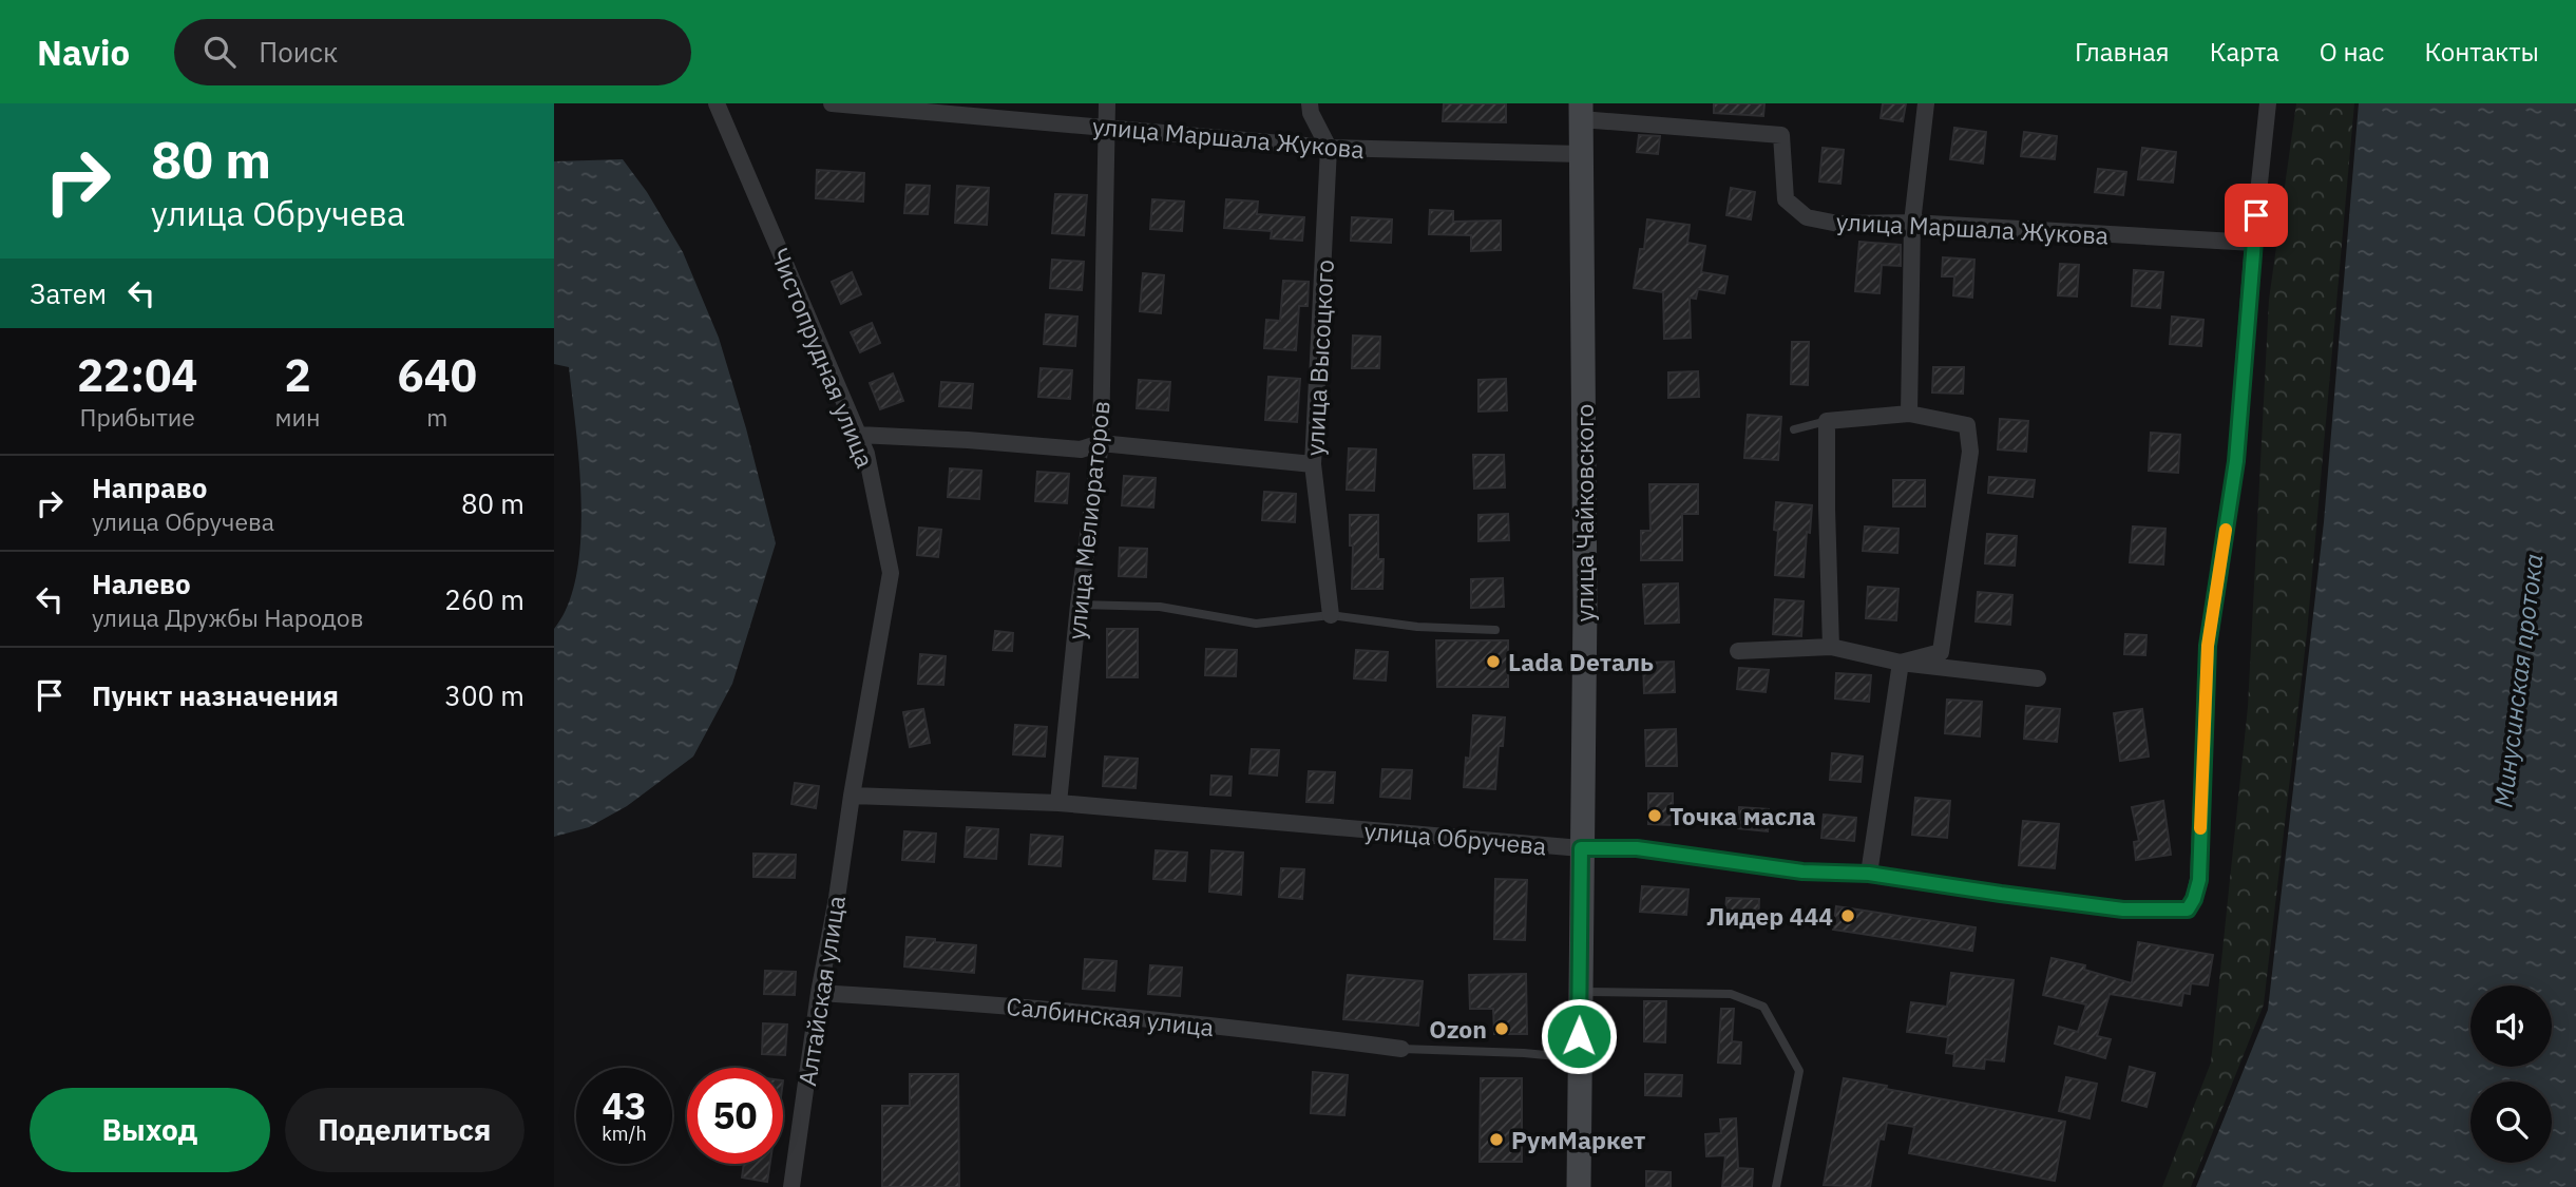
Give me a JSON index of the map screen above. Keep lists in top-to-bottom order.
{
  "streets": {
    "main road": ["улица Чайковского"],
    "street": [
      "улица Маршала Жукова",
      "Чистопрудная улица",
      "улица Высоцкого",
      "улица Мелиораторов",
      "улица Обручева",
      "Алтайская улица",
      "Салбинская улица"
    ]
  },
  "crossings": [
    ["улица Маршала Жукова", "улица Высоцкого"],
    ["улица Маршала Жукова", "улица Чайковского"],
    ["улица Маршала Жукова", "улица Мелиораторов"],
    ["улица Маршала Жукова", "улица Обручева"],
    ["Чистопрудная улица", "улица Обручева"],
    ["Чистопрудная улица", "Алтайская улица"],
    ["улица Чайковского", "улица Обручева"],
    ["улица Мелиораторов", "улица Обручева"],
    ["улица Обручева", "Алтайская улица"],
    ["Алтайская улица", "Салбинская улица"]
  ],
  "water": ["Минусинская протока"],
  "places": [
    "Lada Dеталь",
    "Точка масла",
    "Лидер 444",
    "Ozon",
    "РумМаркет"
  ],
  "page": {
    "header": "Navio",
    "search": "Поиск",
    "nav": [
      "Главная",
      "Карта",
      "О нас",
      "Контакты"
    ],
    "turn": ["80 m", "улица Обручева"],
    "then": "Затем",
    "eta": [
      "22:04",
      "Прибытие",
      "2",
      "мин",
      "640",
      "m"
    ],
    "list": [
      {
        "name": "Направо",
        "note": "улица Обручева",
        "value": "80 m"
      },
      {
        "name": "Налево",
        "note": "улица Дружбы Народов",
        "value": "260 m"
      },
      {
        "name": "Пункт назначения",
        "value": "300 m"
      }
    ],
    "speed": "43 km/h",
    "limit": "50",
    "buttons": ["Выход", "Поделиться"]
  }
}
